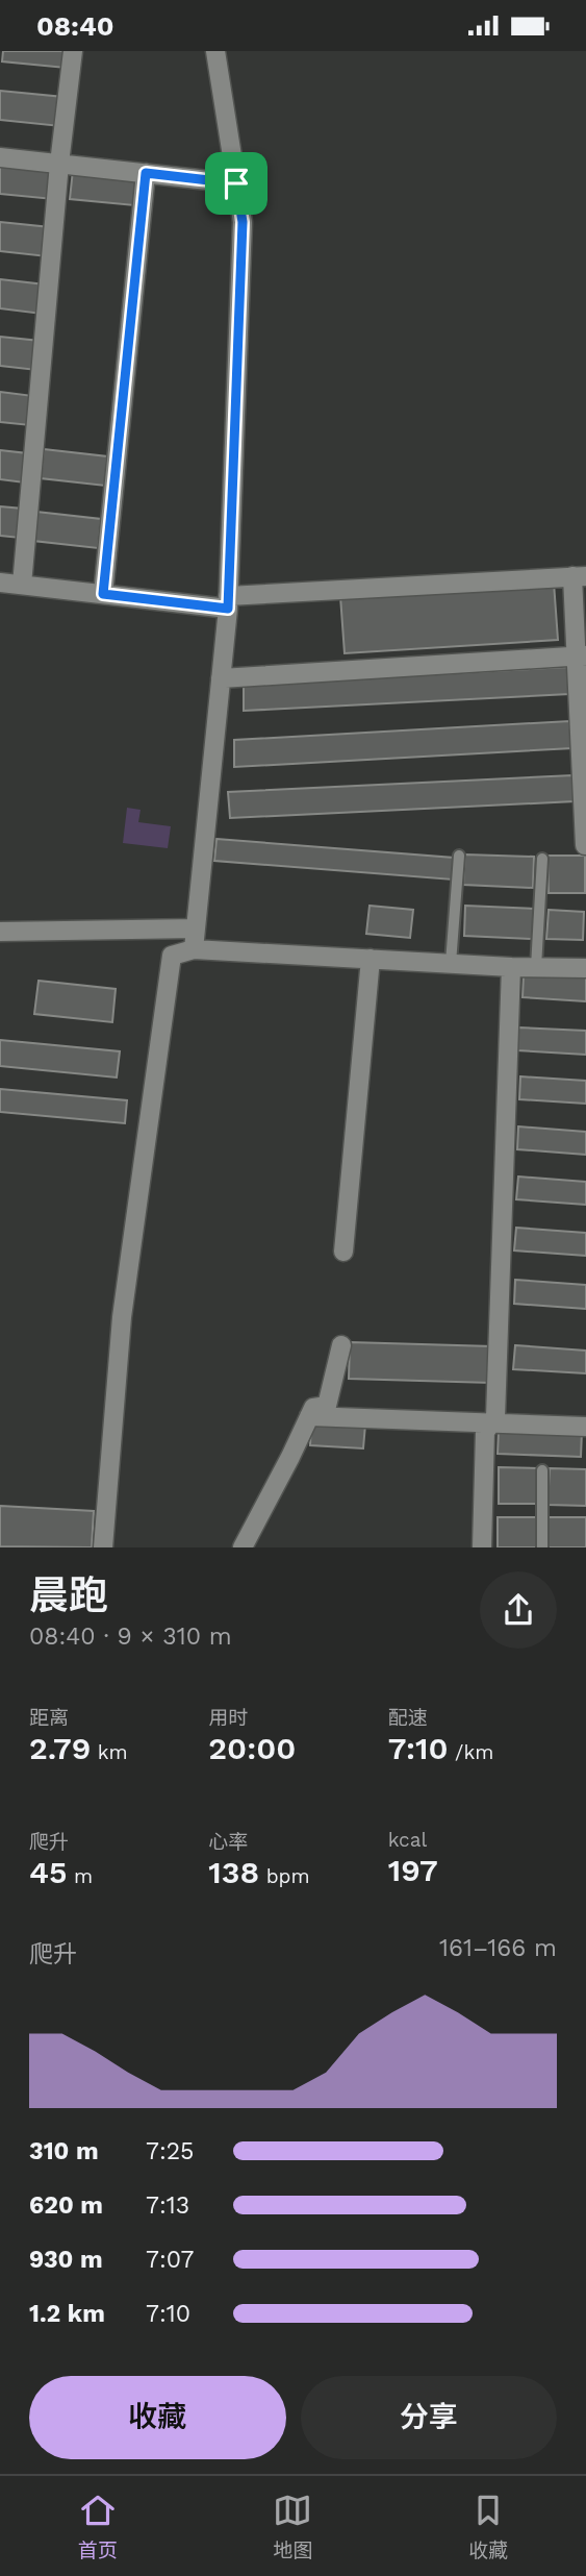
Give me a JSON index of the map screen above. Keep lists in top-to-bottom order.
{
  "page": {
    "status": "08:40",
    "heading": ["晨跑", "08:40 · 9 × 310 m"],
    "stats": [
      ["距离", "2.79 km"],
      ["用时", "20:00"],
      ["配速", "7:10 /km"],
      ["爬升", "45 m"],
      ["心率", "138 bpm"],
      ["kcal", "197"]
    ],
    "chart": ["爬升", "161–166 m"],
    "list": [
      {
        "name": "310 m",
        "note": "7:25"
      },
      {
        "name": "620 m",
        "note": "7:13"
      },
      {
        "name": "930 m",
        "note": "7:07"
      },
      {
        "name": "1.2 km",
        "note": "7:10"
      }
    ],
    "buttons": ["收藏", "分享"],
    "tabs": ["首页", "地图", "收藏"]
  }
}
